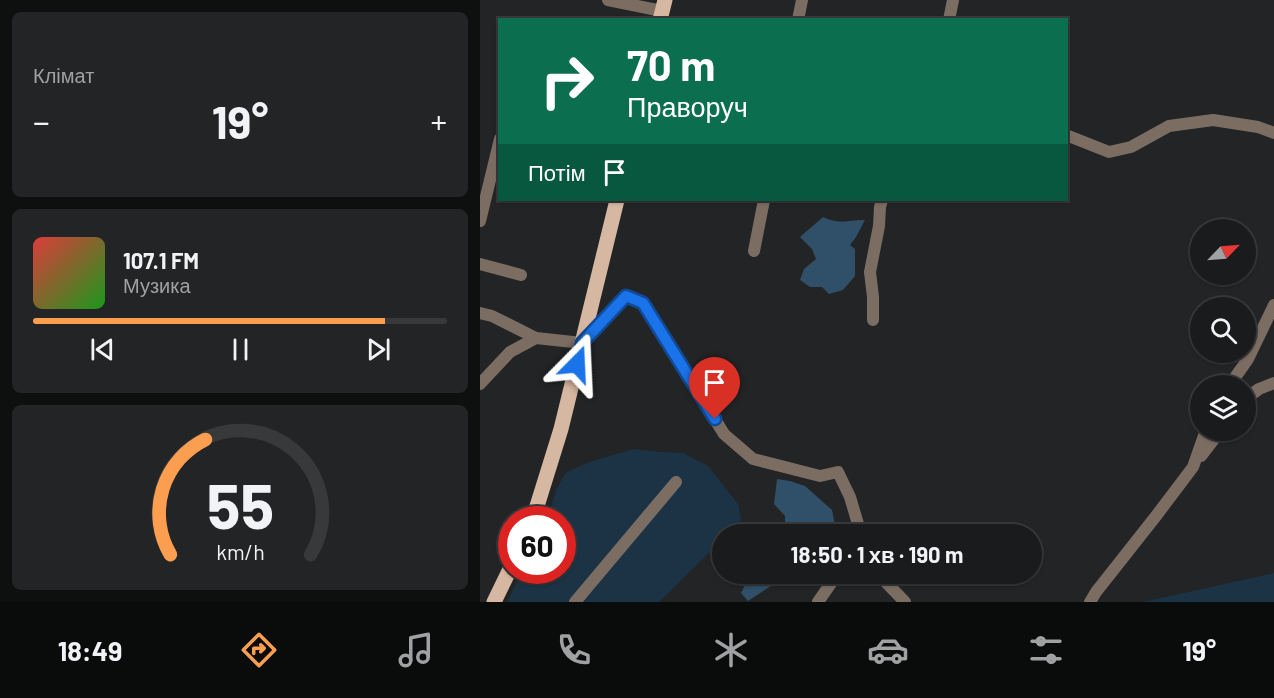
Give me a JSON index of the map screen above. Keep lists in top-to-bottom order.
{
  "north": "top right",
  "page": {
    "tile": "Клімат",
    "turn": ["70 m", "Праворуч"],
    "heat": ["−", "19°", "+"],
    "then": "Потім",
    "song": ["107.1 FM", "Музика"],
    "limit": "60",
    "trip": "18:50 · 1 хв · 190 m",
    "tabs": ["18:49", "19°"],
    "gauge": ["55", "km/h"]
  }
}
